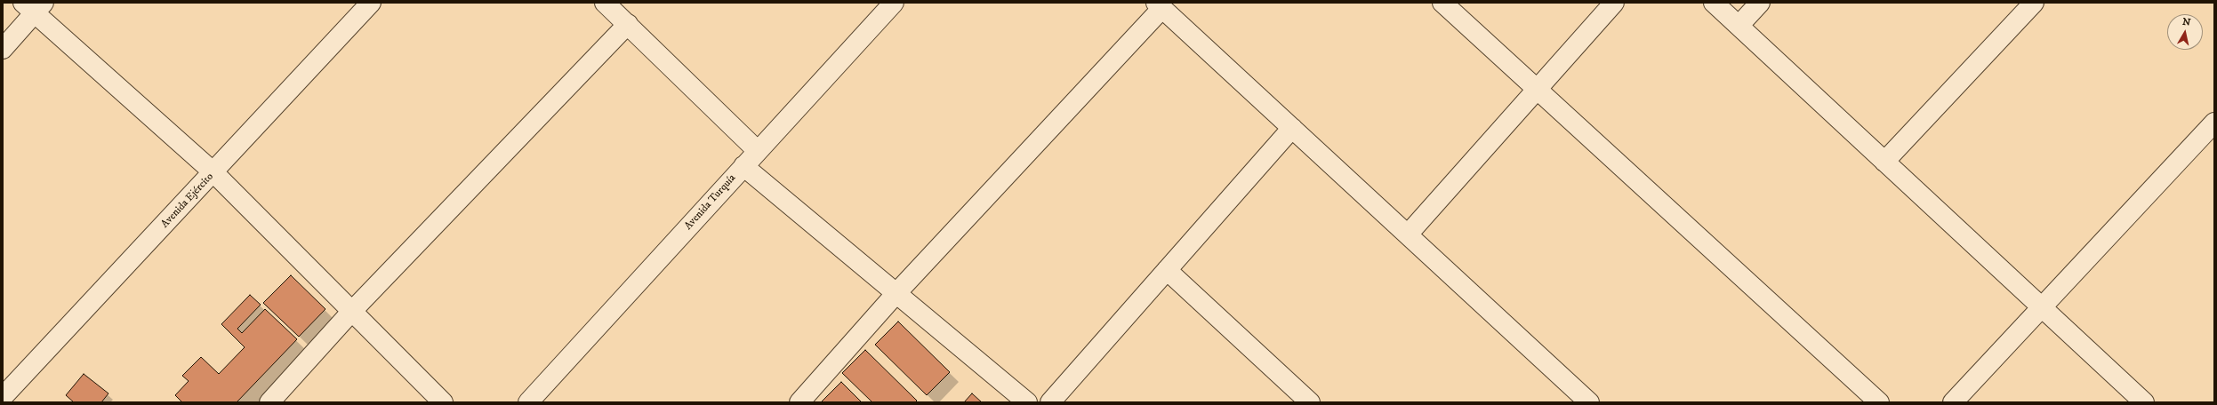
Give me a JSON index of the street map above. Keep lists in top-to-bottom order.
{
  "streets": {
    "street": ["Avenida Ejército", "Avenida Turquía"]
  },
  "north": "top"
}
